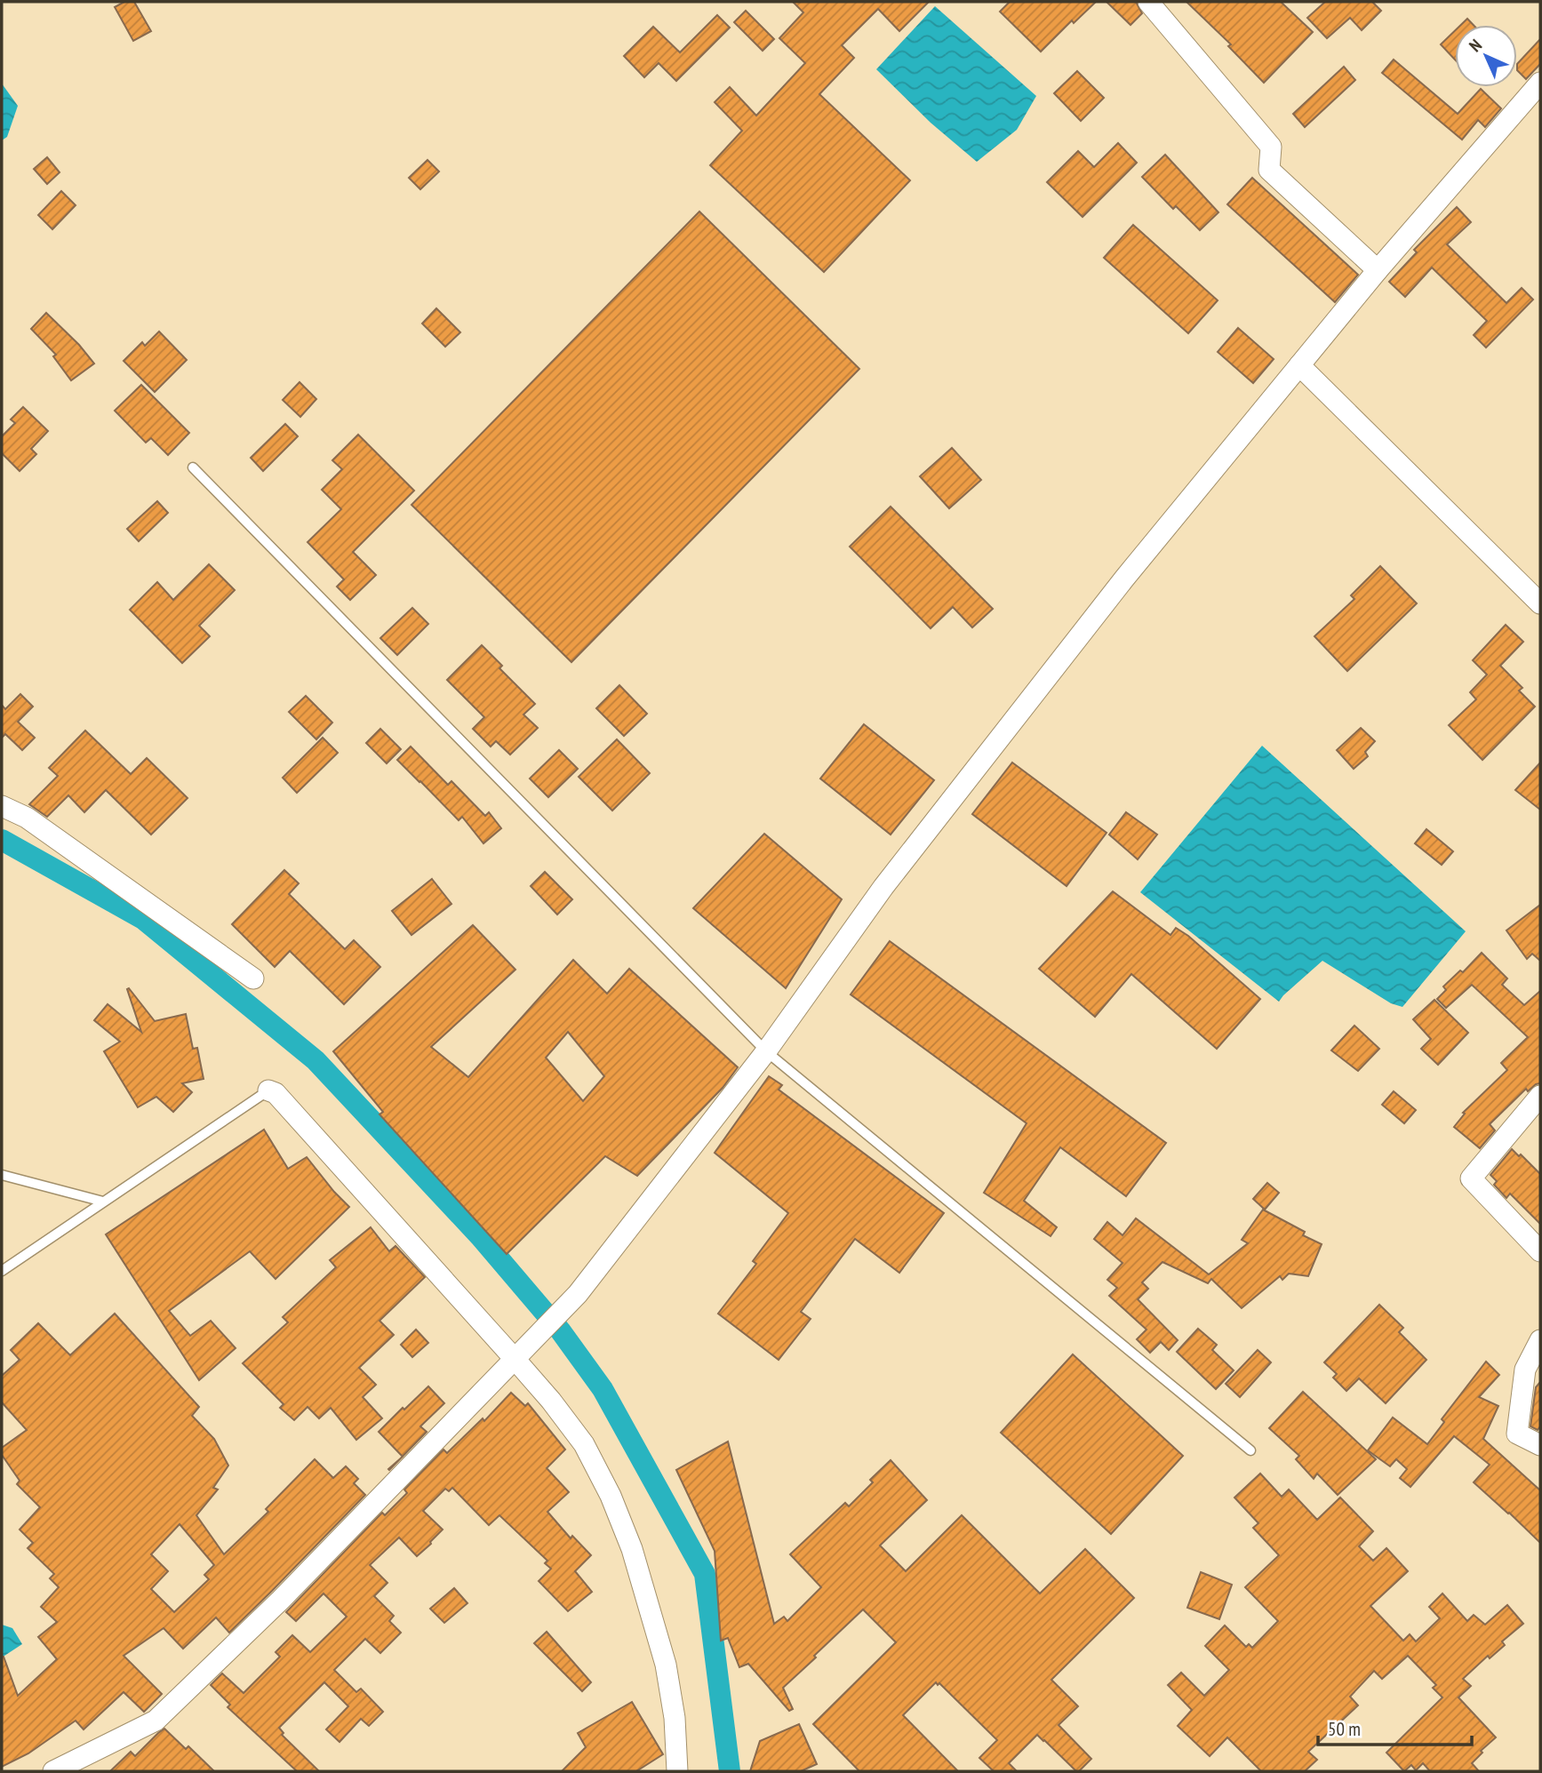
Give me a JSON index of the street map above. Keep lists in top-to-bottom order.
{
  "scale_bar": "50 m",
  "north": "top left"
}
